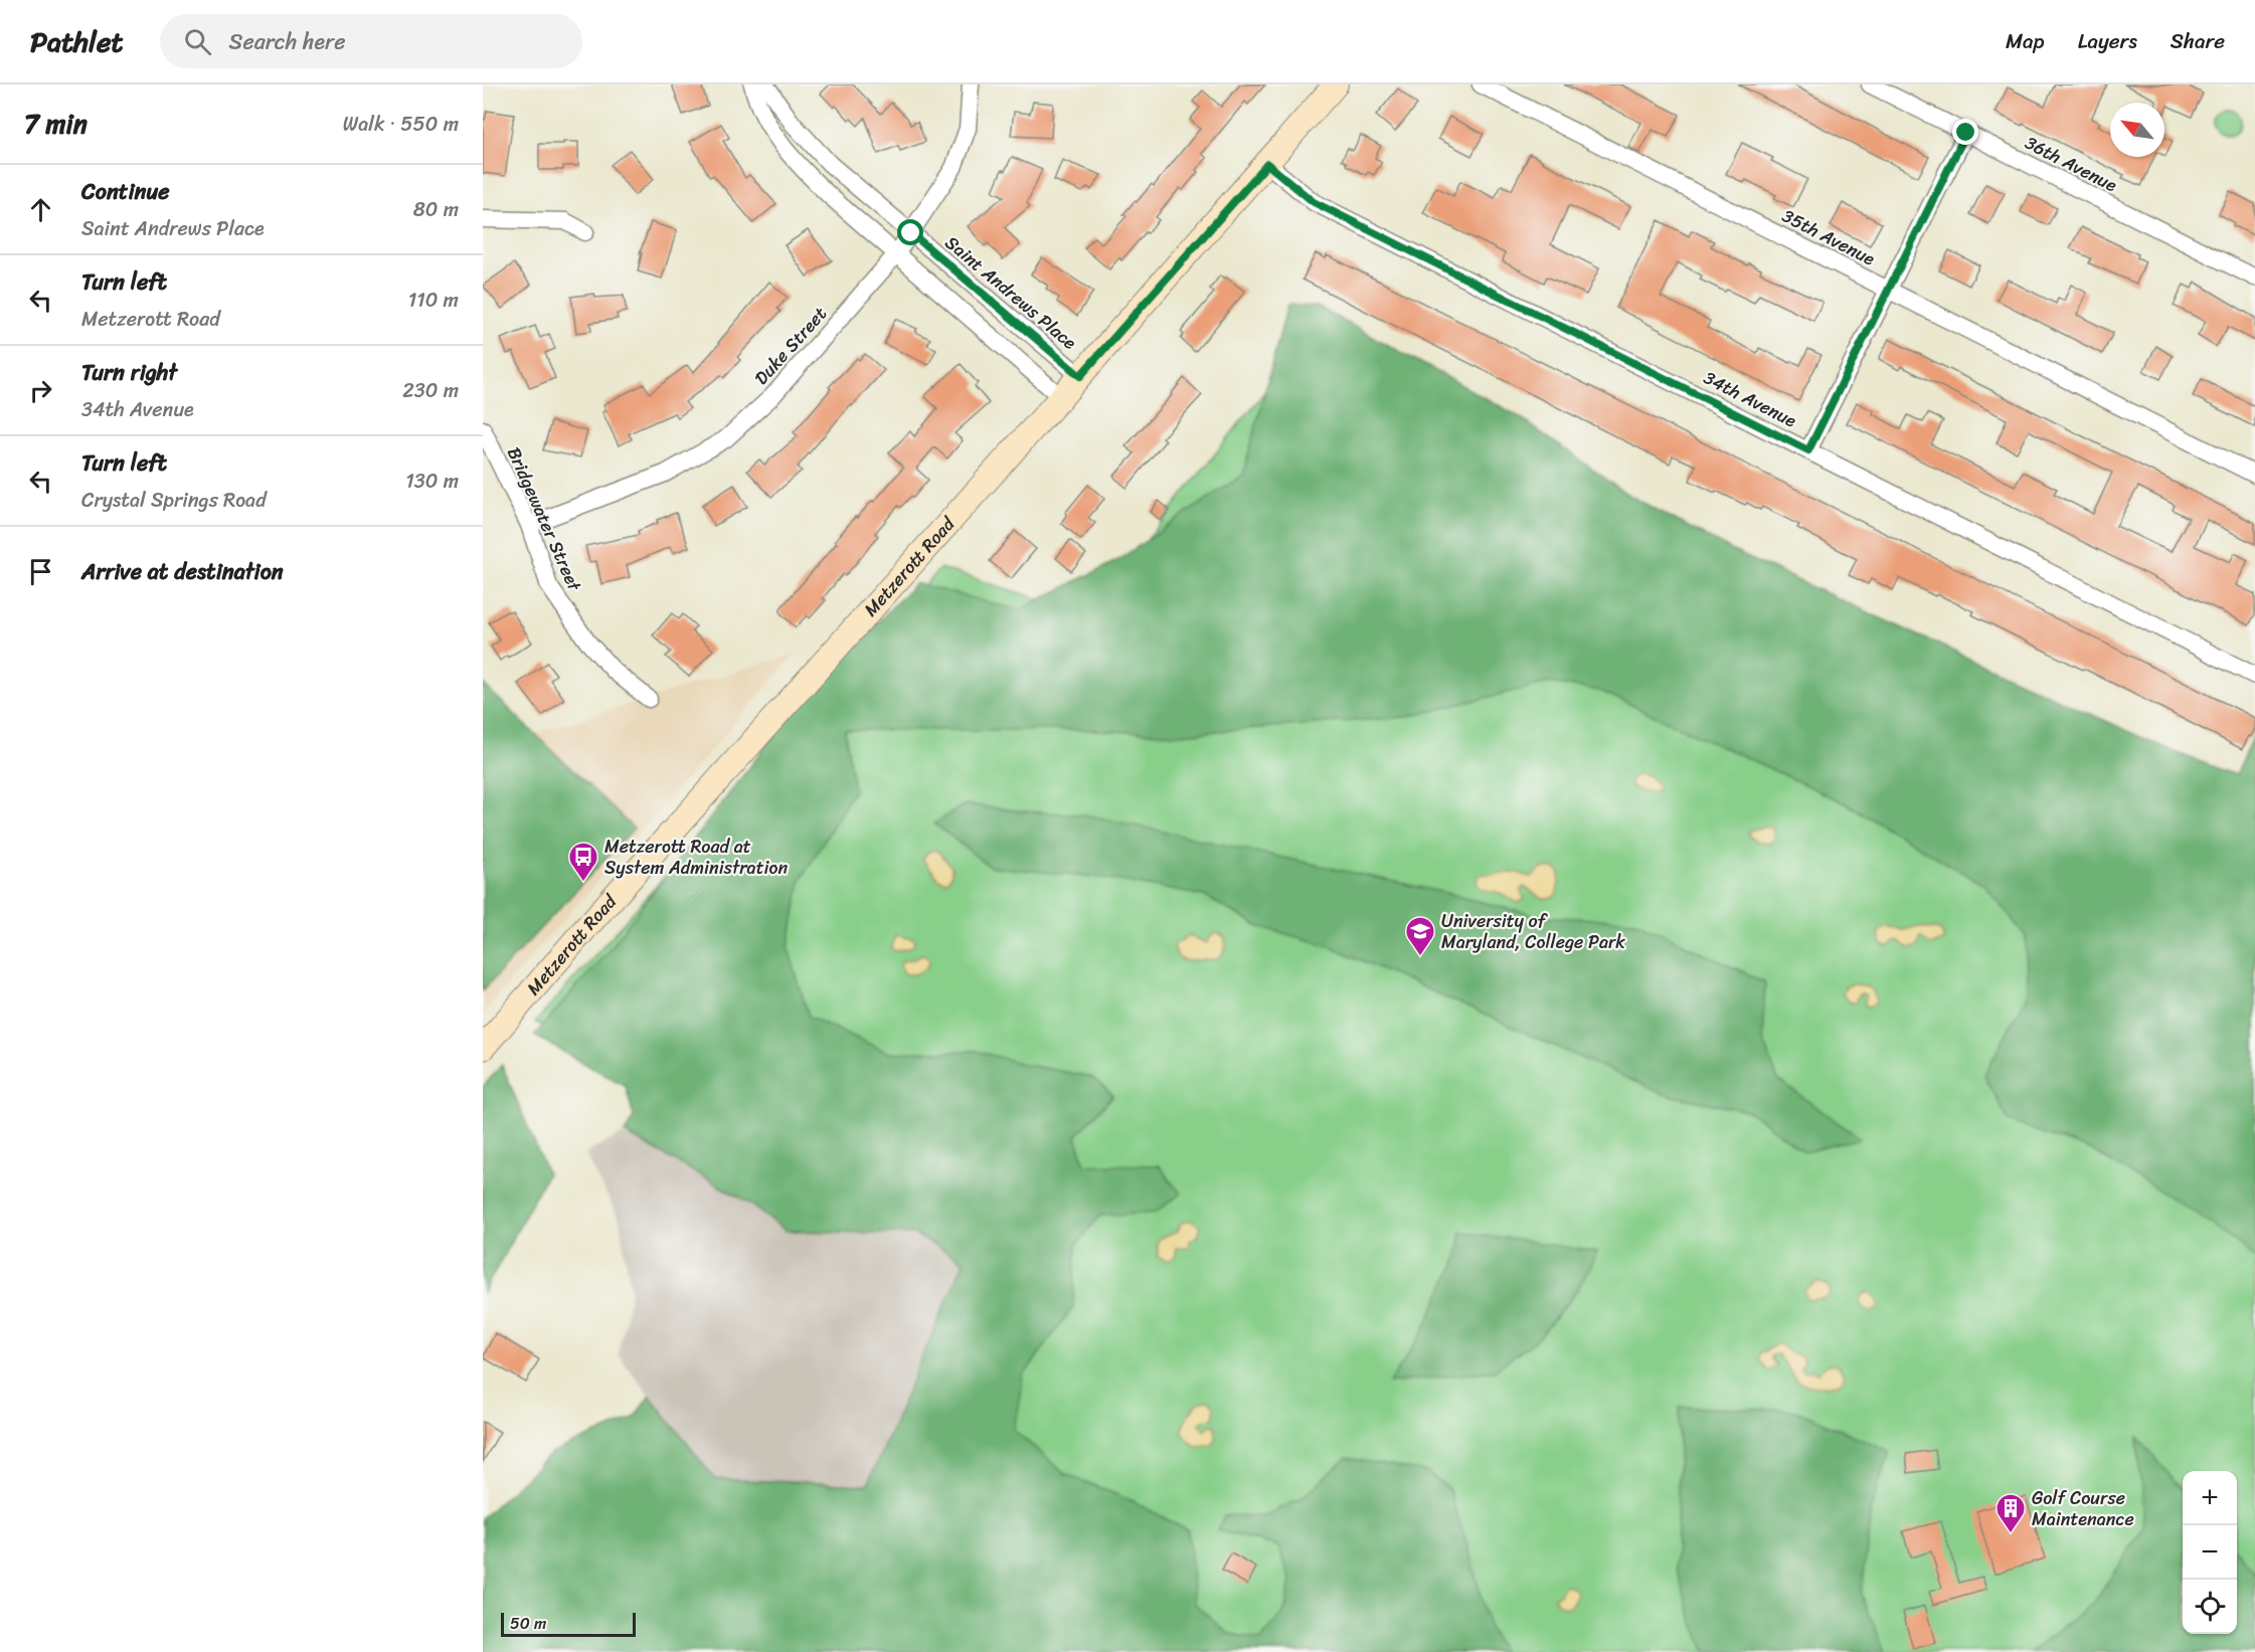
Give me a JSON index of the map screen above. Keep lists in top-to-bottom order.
{
  "streets": {
    "street": [
      "36th Avenue",
      "35th Avenue",
      "Saint Andrews Place",
      "Duke Street",
      "34th Avenue",
      "Bridgewater Street",
      "Metzerott Road"
    ]
  },
  "crossings": [
    ["Saint Andrews Place", "Duke Street"],
    ["Saint Andrews Place", "Metzerott Road"],
    ["Duke Street", "Bridgewater Street"],
    ["34th Avenue", "Metzerott Road"]
  ],
  "places": {
    "bus stop": ["Metzerott Road at System Administration"],
    "school or university": ["University of Maryland, College Park"],
    "building": ["Golf Course Maintenance"]
  },
  "scale_bar": "50 m",
  "north": "top left",
  "page": {
    "header": "Pathlet",
    "search": "Search here",
    "nav": ["Map", "Layers", "Share"],
    "heading": ["7 min", "Walk · 550 m"],
    "list": [
      ["Continue", "Saint Andrews Place", "80 m"],
      ["Turn left", "Metzerott Road", "110 m"],
      ["Turn right", "34th Avenue", "230 m"],
      ["Turn left", "Crystal Springs Road", "130 m"],
      "Arrive at destination"
    ],
    "map_buttons": ["+", "−"],
    "scale": "50 m"
  }
}
